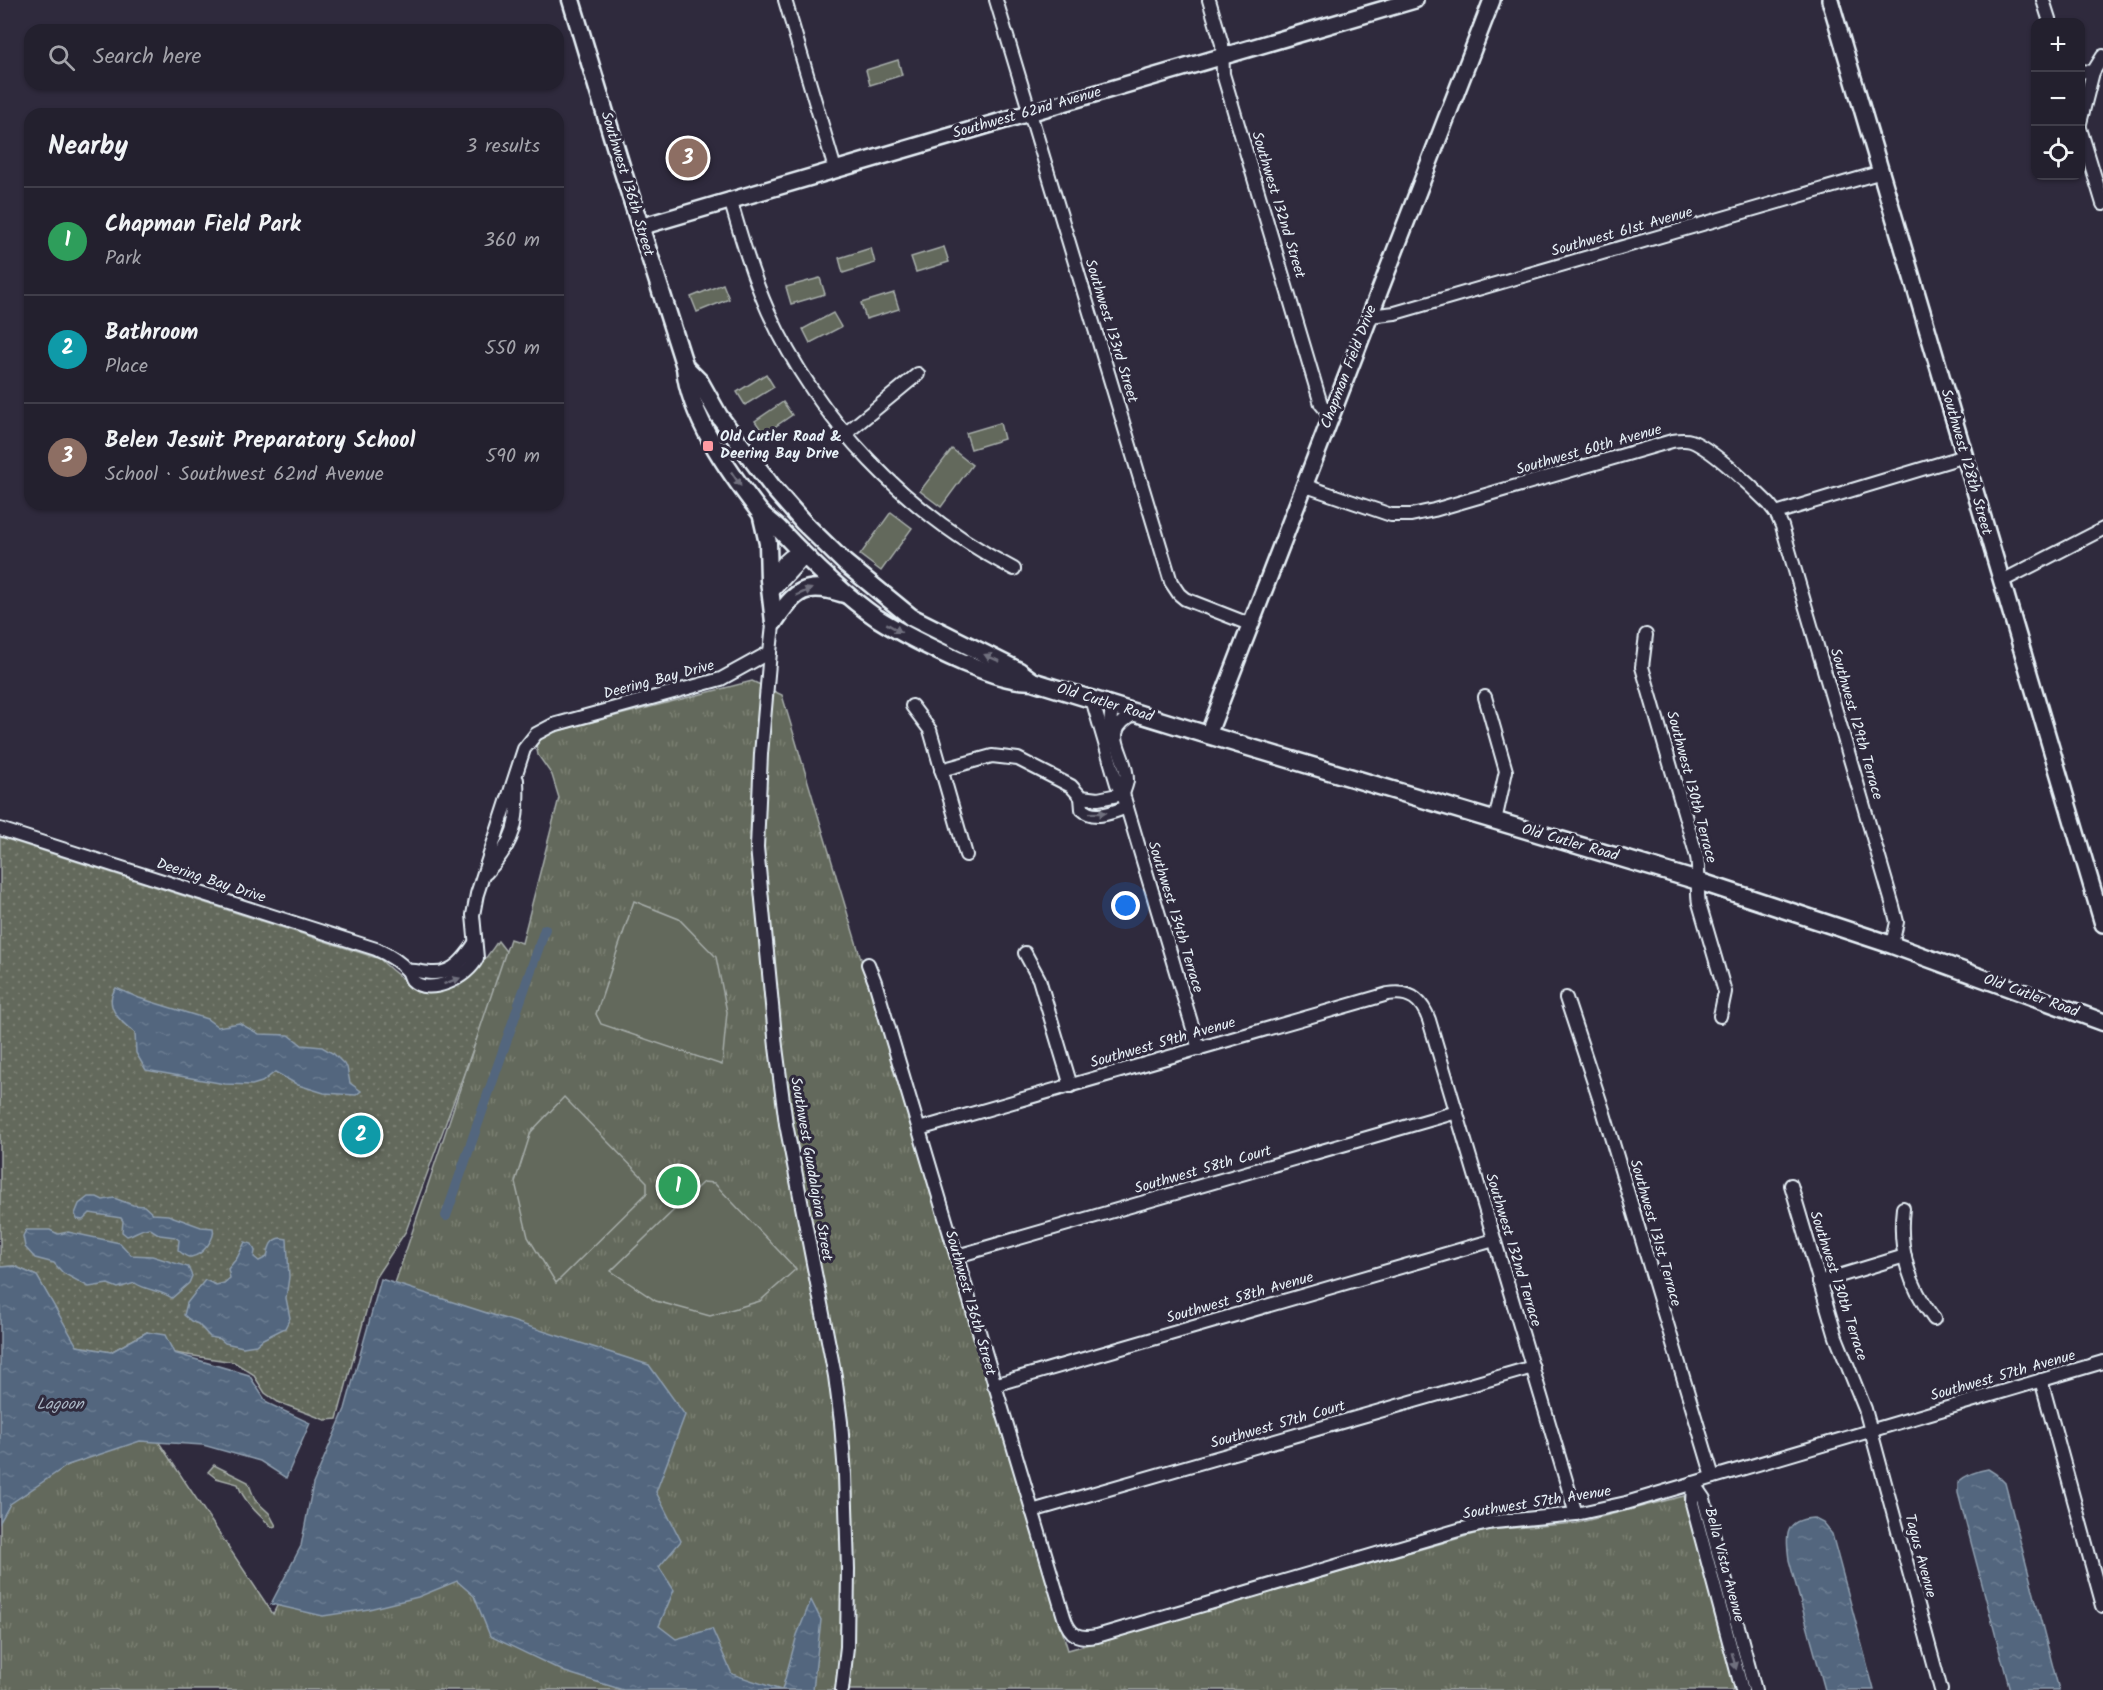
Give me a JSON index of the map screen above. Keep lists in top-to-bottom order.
{
  "streets": {
    "main road": ["Southwest 136th Street", "Old Cutler Road"],
    "street": [
      "Southwest 62nd Avenue",
      "Southwest 132nd Street",
      "Southwest 61st Avenue",
      "Southwest 133rd Street",
      "Chapman Field Drive",
      "Southwest 60th Avenue",
      "Southwest 128th Street",
      "Deering Bay Drive",
      "Southwest 129th Terrace",
      "Southwest 130th Terrace",
      "Southwest 134th Terrace",
      "Southwest 59th Avenue",
      "Southwest Guadalajara Street",
      "Southwest 58th Court",
      "Southwest 131st Terrace",
      "Southwest 132nd Terrace",
      "Southwest 58th Avenue",
      "Southwest 57th Avenue",
      "Southwest 57th Court",
      "Tagus Avenue",
      "Bella Vista Avenue"
    ]
  },
  "crossings": [
    ["Southwest 62nd Avenue", "Southwest 136th Street"],
    ["Southwest 62nd Avenue", "Southwest 132nd Street"],
    ["Southwest 62nd Avenue", "Southwest 133rd Street"],
    ["Southwest 136th Street", "Old Cutler Road"],
    ["Southwest 136th Street", "Southwest 59th Avenue"],
    ["Southwest 136th Street", "Southwest 58th Court"],
    ["Southwest 136th Street", "Southwest 58th Avenue"],
    ["Southwest 136th Street", "Southwest 57th Avenue"],
    ["Southwest 136th Street", "Southwest 57th Court"],
    ["Southwest 132nd Street", "Chapman Field Drive"],
    ["Southwest 61st Avenue", "Chapman Field Drive"],
    ["Southwest 61st Avenue", "Southwest 128th Street"],
    ["Southwest 133rd Street", "Chapman Field Drive"],
    ["Chapman Field Drive", "Southwest 60th Avenue"],
    ["Chapman Field Drive", "Old Cutler Road"],
    ["Southwest 60th Avenue", "Southwest 129th Terrace"],
    ["Deering Bay Drive", "Southwest Guadalajara Street"],
    ["Old Cutler Road", "Southwest 129th Terrace"],
    ["Old Cutler Road", "Southwest 130th Terrace"],
    ["Old Cutler Road", "Southwest 134th Terrace"],
    ["Southwest 130th Terrace", "Southwest 57th Avenue"],
    ["Southwest 130th Terrace", "Tagus Avenue"],
    ["Southwest 134th Terrace", "Southwest 59th Avenue"],
    ["Southwest 59th Avenue", "Southwest 132nd Terrace"],
    ["Southwest 58th Court", "Southwest 132nd Terrace"],
    ["Southwest 131st Terrace", "Southwest 57th Avenue"],
    ["Southwest 132nd Terrace", "Southwest 58th Avenue"],
    ["Southwest 132nd Terrace", "Southwest 57th Avenue"],
    ["Southwest 132nd Terrace", "Southwest 57th Court"],
    ["Southwest 57th Avenue", "Tagus Avenue"],
    ["Southwest 57th Avenue", "Bella Vista Avenue"]
  ],
  "water": ["Lagoon"],
  "places": {
    "transit": ["Old Cutler Road & Deering Bay Drive"]
  },
  "page": {
    "map_buttons": ["+", "−"],
    "search": "Search here",
    "heading": ["Nearby", "3 results"],
    "pins": ["3", "2", "1"],
    "list": [
      {
        "mark": "1",
        "name": "Chapman Field Park",
        "note": "Park",
        "value": "360 m"
      },
      {
        "mark": "2",
        "name": "Bathroom",
        "note": "Place",
        "value": "550 m"
      },
      {
        "mark": "3",
        "name": "Belen Jesuit Preparatory School",
        "note": "School · Southwest 62nd Avenue",
        "value": "590 m"
      }
    ]
  }
}
